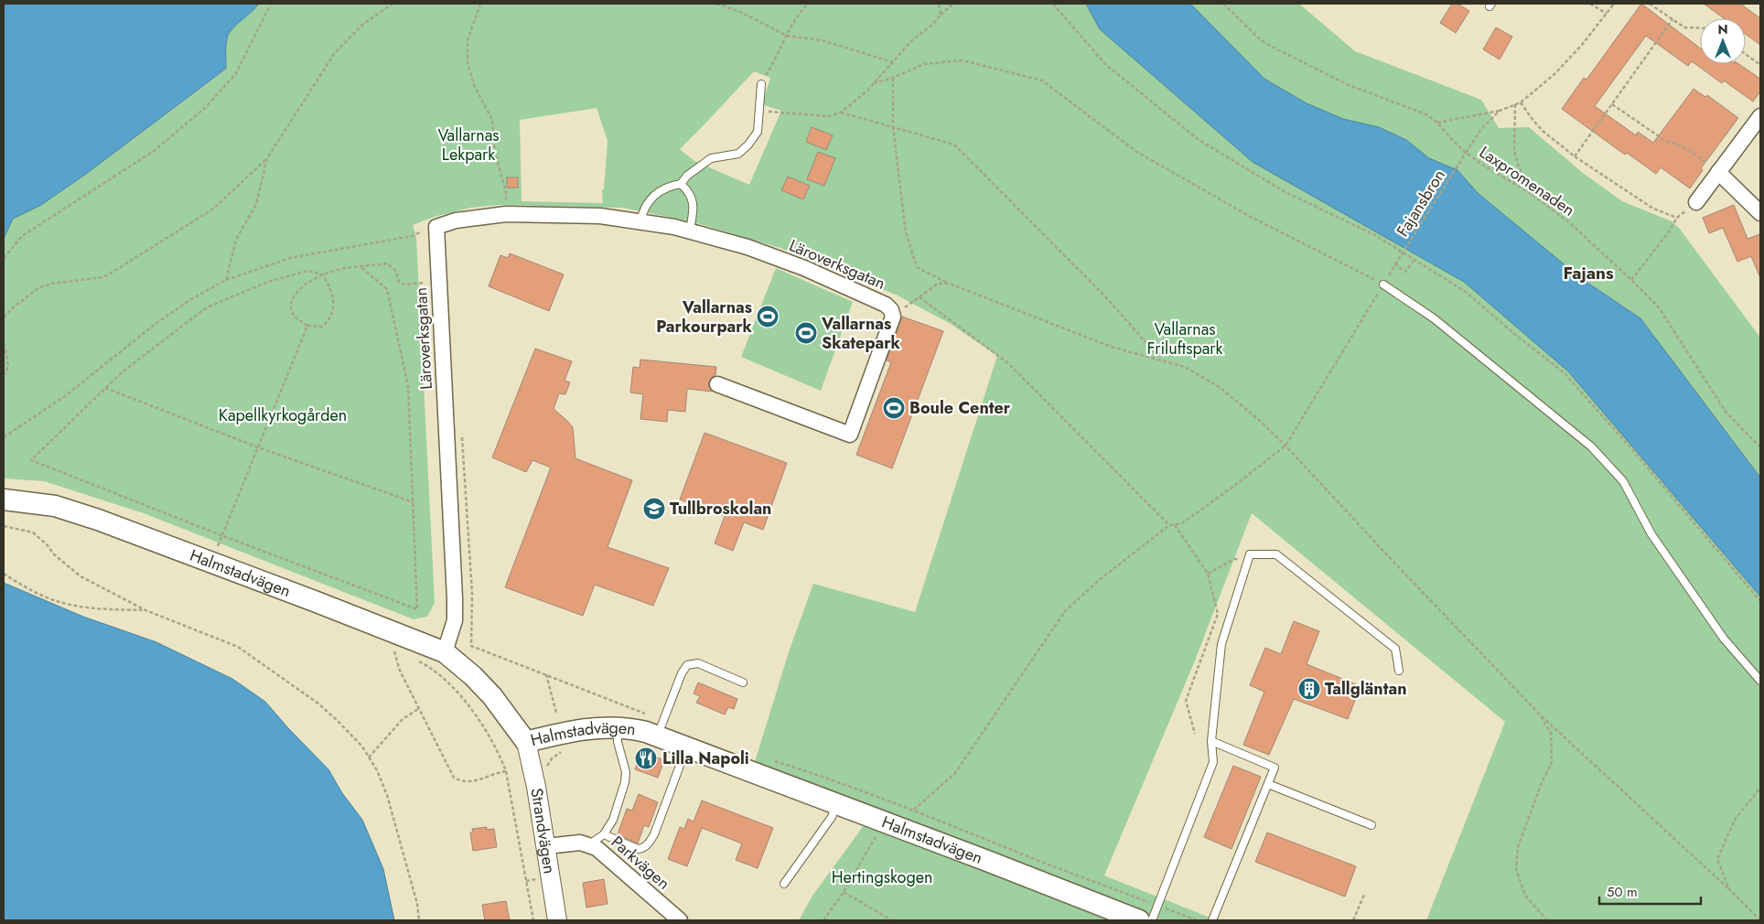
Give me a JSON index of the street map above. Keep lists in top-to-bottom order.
{
  "streets": {
    "main road": ["Halmstadvägen"],
    "street": ["Läroverksgatan", "Strandvägen", "Parkvägen"],
    "path": ["Laxpromenaden", "Fajansbron"]
  },
  "crossings": [
    ["Laxpromenaden", "Fajansbron"],
    ["Läroverksgatan", "Halmstadvägen"],
    ["Halmstadvägen", "Strandvägen"],
    ["Strandvägen", "Parkvägen"]
  ],
  "districts": ["Fajans"],
  "parks": [
    "Vallarnas Lekpark",
    "Vallarnas Friluftspark",
    "Kapellkyrkogården",
    "Hertingskogen"
  ],
  "places": {
    "sports": ["Vallarnas Parkourpark", "Vallarnas Skatepark", "Boule Center"],
    "school or university": ["Tullbroskolan"],
    "building": ["Tallgläntan"],
    "restaurant": ["Lilla Napoli"]
  },
  "scale_bar": "50 m",
  "north": "top"
}
